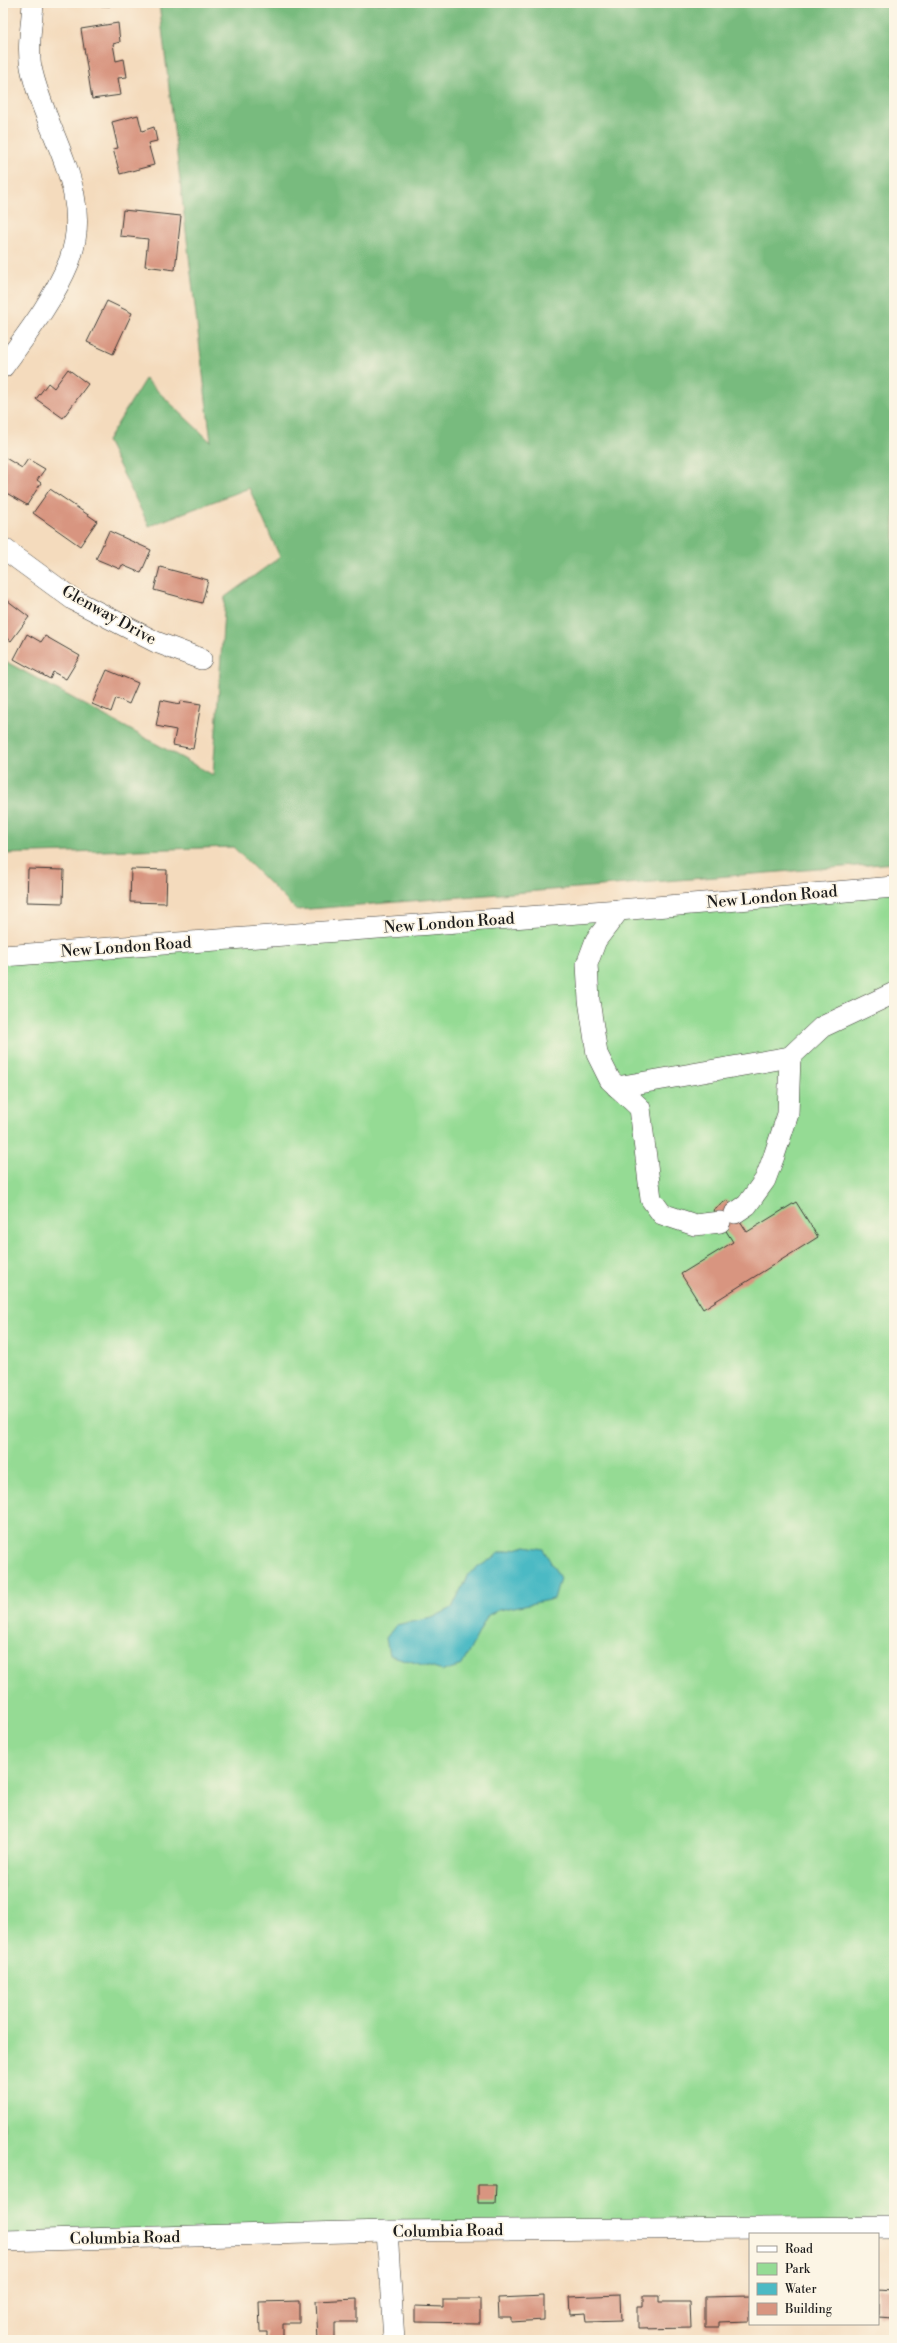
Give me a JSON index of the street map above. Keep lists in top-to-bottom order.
{
  "streets": {
    "street": ["Glenway Drive", "New London Road", "Columbia Road"]
  },
  "legend": [
    "Road",
    "Park",
    "Water",
    "Building"
  ]
}
